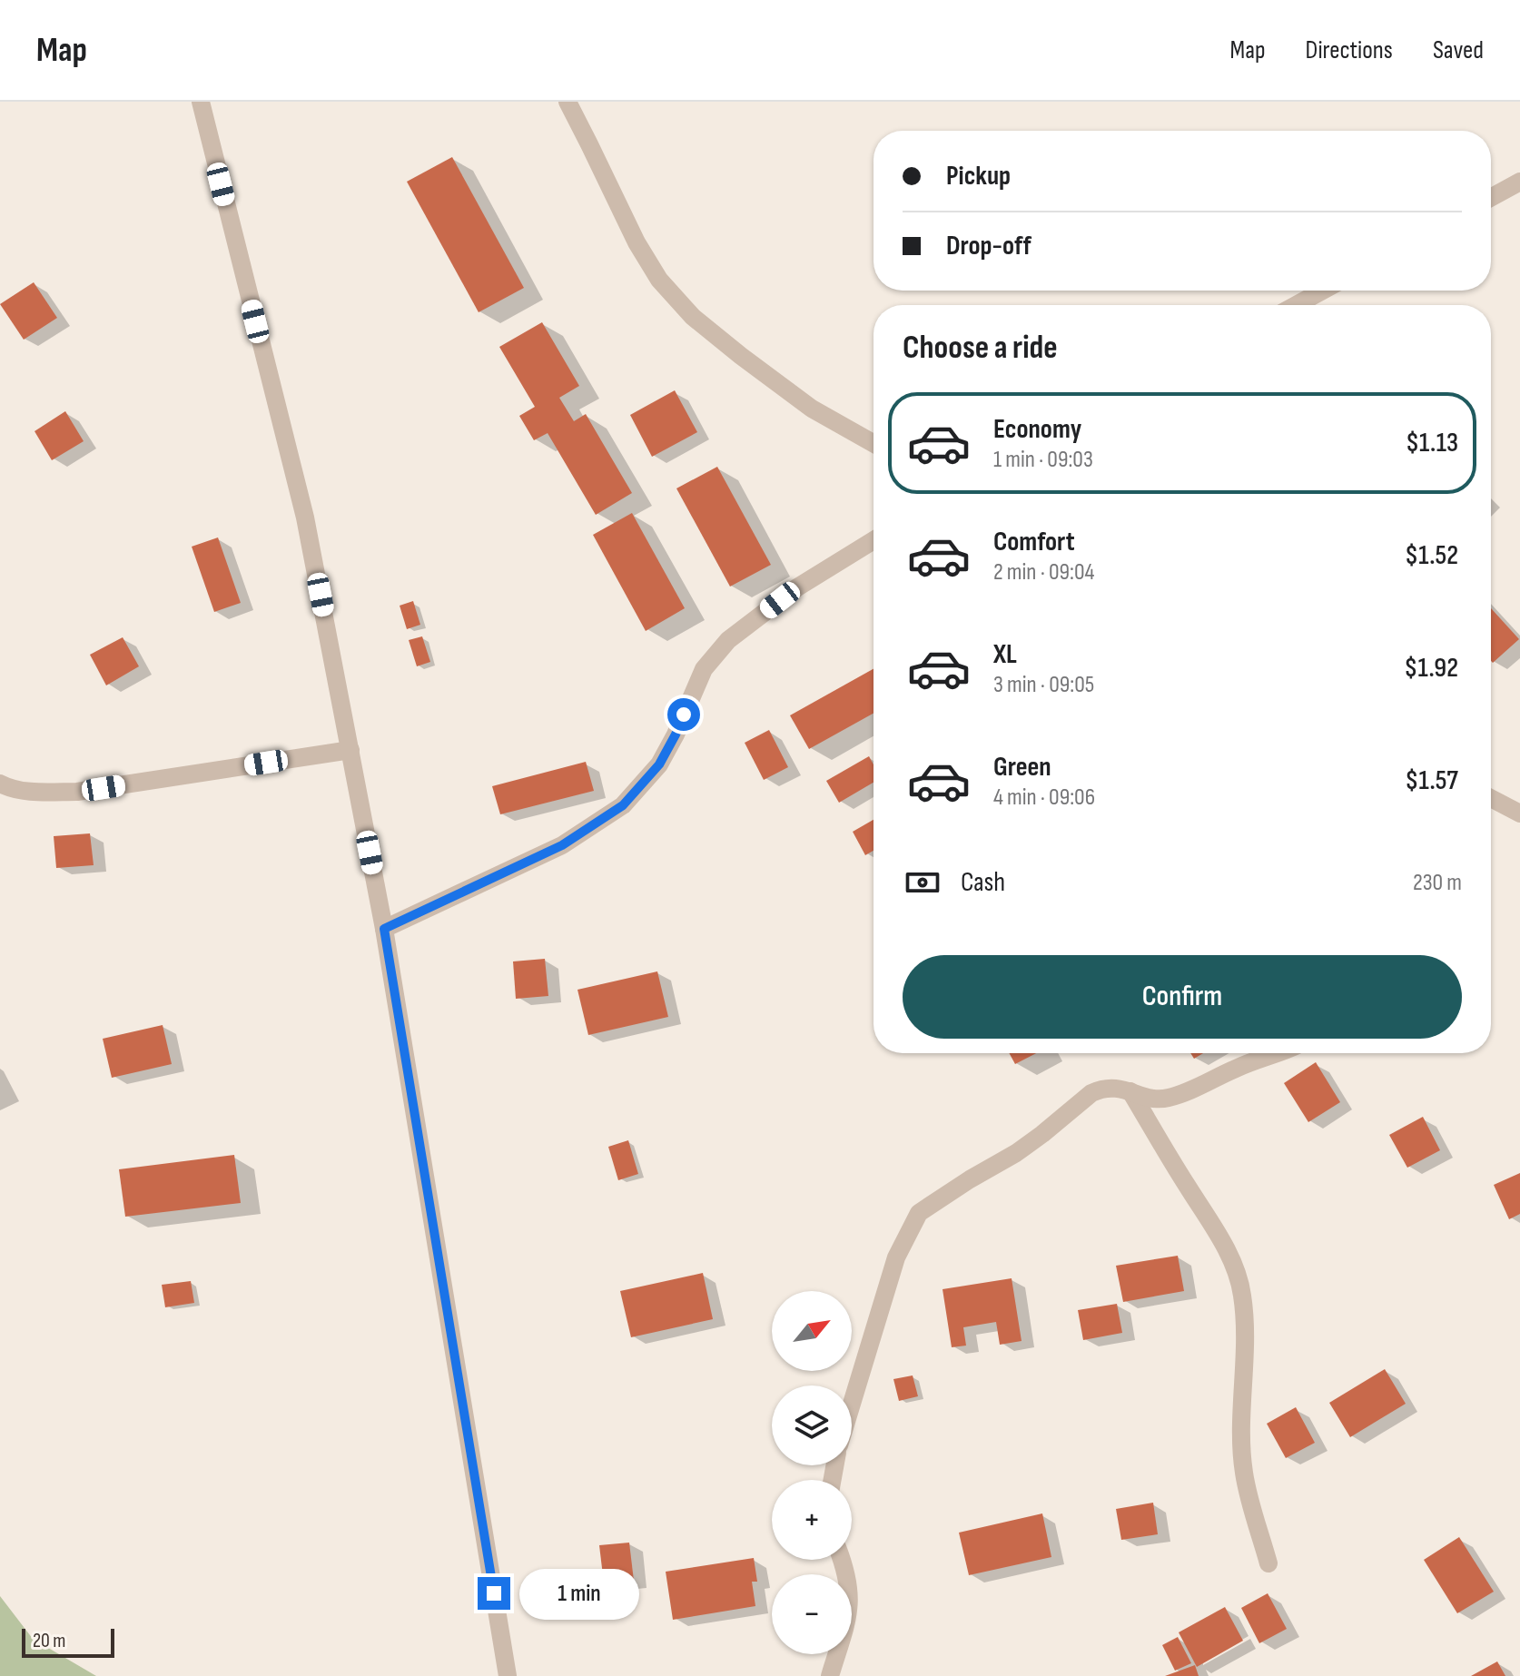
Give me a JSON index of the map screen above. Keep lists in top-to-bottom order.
{
  "scale_bar": "20 m",
  "north": "top right",
  "page": {
    "header": "Map",
    "nav": ["Map", "Directions", "Saved"],
    "banner": ["Pickup", "Drop-off"],
    "heading": "Choose a ride",
    "list": [
      {
        "name": "Economy",
        "note": "1 min · 09:03",
        "value": "$1.13"
      },
      {
        "name": "Comfort",
        "note": "2 min · 09:04",
        "value": "$1.52"
      },
      {
        "name": "XL",
        "note": "3 min · 09:05",
        "value": "$1.92"
      },
      {
        "name": "Green",
        "note": "4 min · 09:06",
        "value": "$1.57"
      }
    ],
    "pay": ["Cash", "230 m"],
    "buttons": "Confirm",
    "map_buttons": ["+", "−"],
    "bubble": "1 min",
    "scale": "20 m"
  }
}
